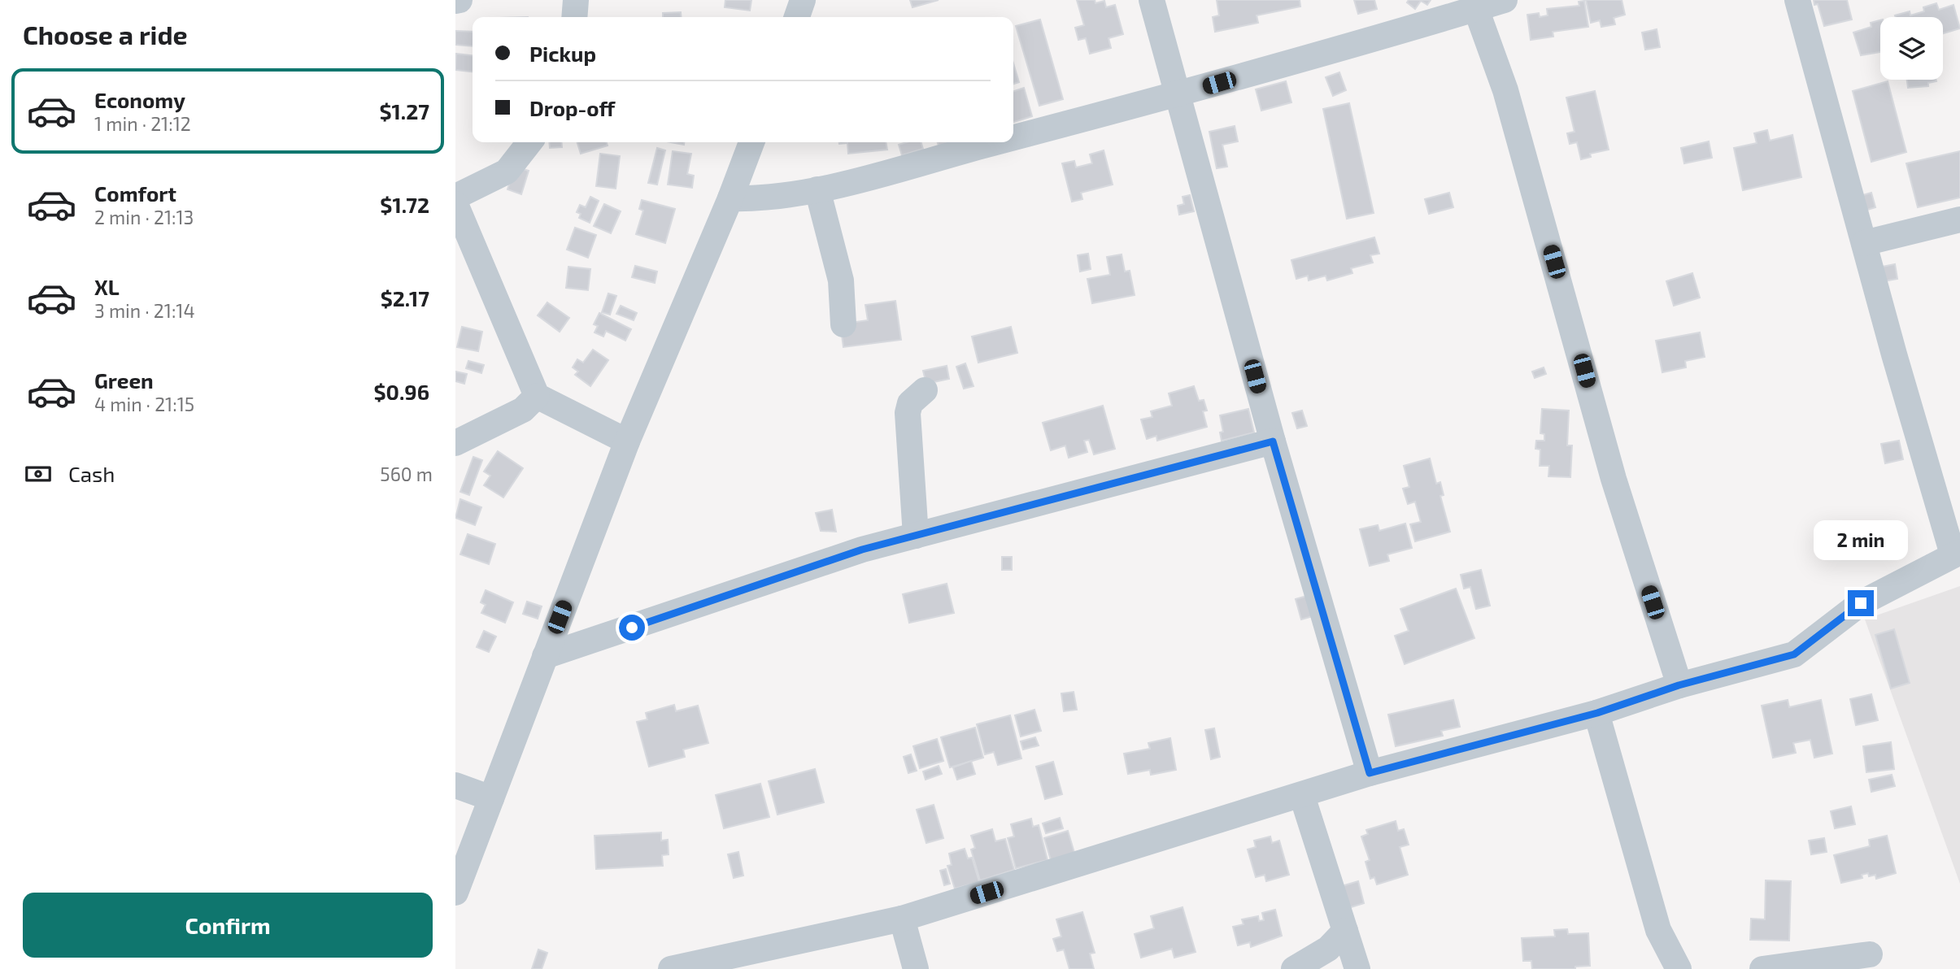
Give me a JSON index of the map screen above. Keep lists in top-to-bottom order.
{
  "page": {
    "heading": "Choose a ride",
    "banner": ["Pickup", "Drop-off"],
    "list": [
      {
        "name": "Economy",
        "note": "1 min · 21:12",
        "value": "$1.27"
      },
      {
        "name": "Comfort",
        "note": "2 min · 21:13",
        "value": "$1.72"
      },
      {
        "name": "XL",
        "note": "3 min · 21:14",
        "value": "$2.17"
      },
      {
        "name": "Green",
        "note": "4 min · 21:15",
        "value": "$0.96"
      }
    ],
    "pay": ["Cash", "560 m"],
    "bubble": "2 min",
    "buttons": "Confirm"
  }
}
